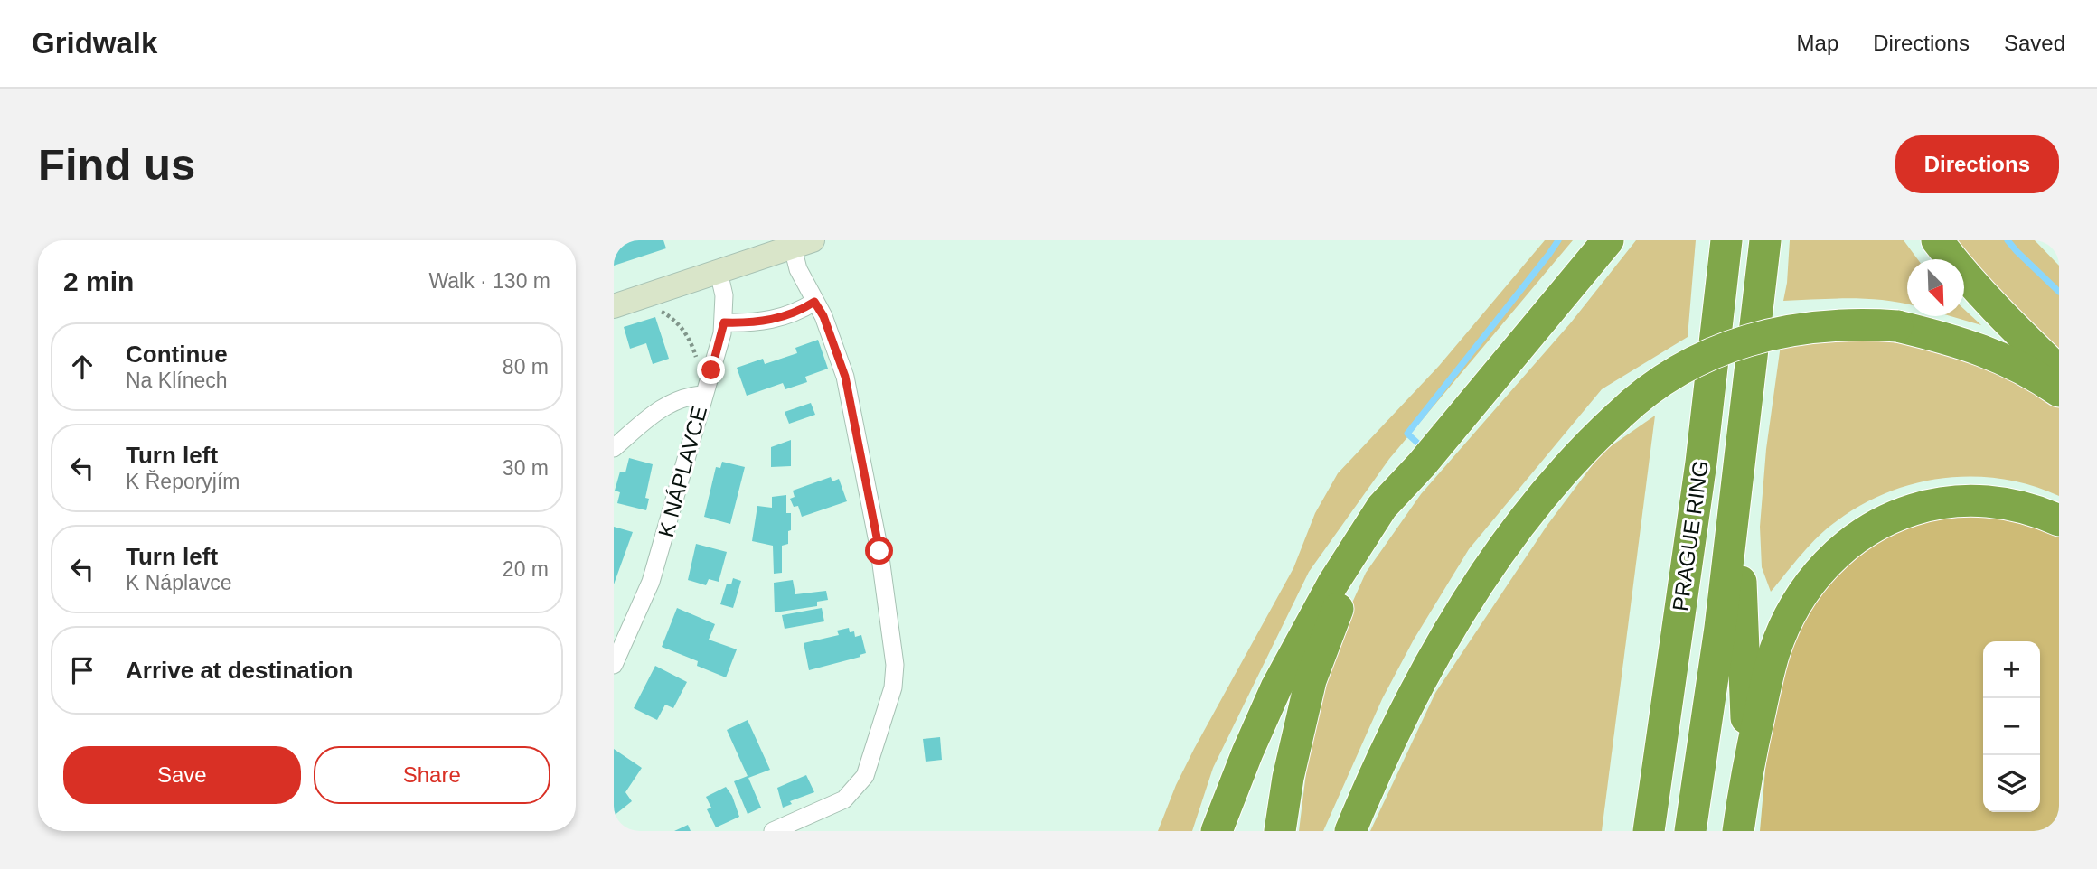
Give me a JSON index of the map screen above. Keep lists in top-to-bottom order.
{
  "streets": {
    "highway": ["PRAGUE RING"],
    "street": ["K NÁPLAVCE"]
  },
  "north": "bottom right",
  "page": {
    "header": "Gridwalk",
    "nav": ["Map", "Directions", "Saved"],
    "buttons": [
      "Directions",
      ["Save", "Share"]
    ],
    "title": "Find us",
    "heading": ["2 min", "Walk · 130 m"],
    "list": [
      ["Continue", "Na Klínech", "80 m"],
      ["Turn left", "K Řeporyjím", "30 m"],
      ["Turn left", "K Náplavce", "20 m"],
      "Arrive at destination"
    ],
    "map_buttons": ["+", "−"]
  }
}
